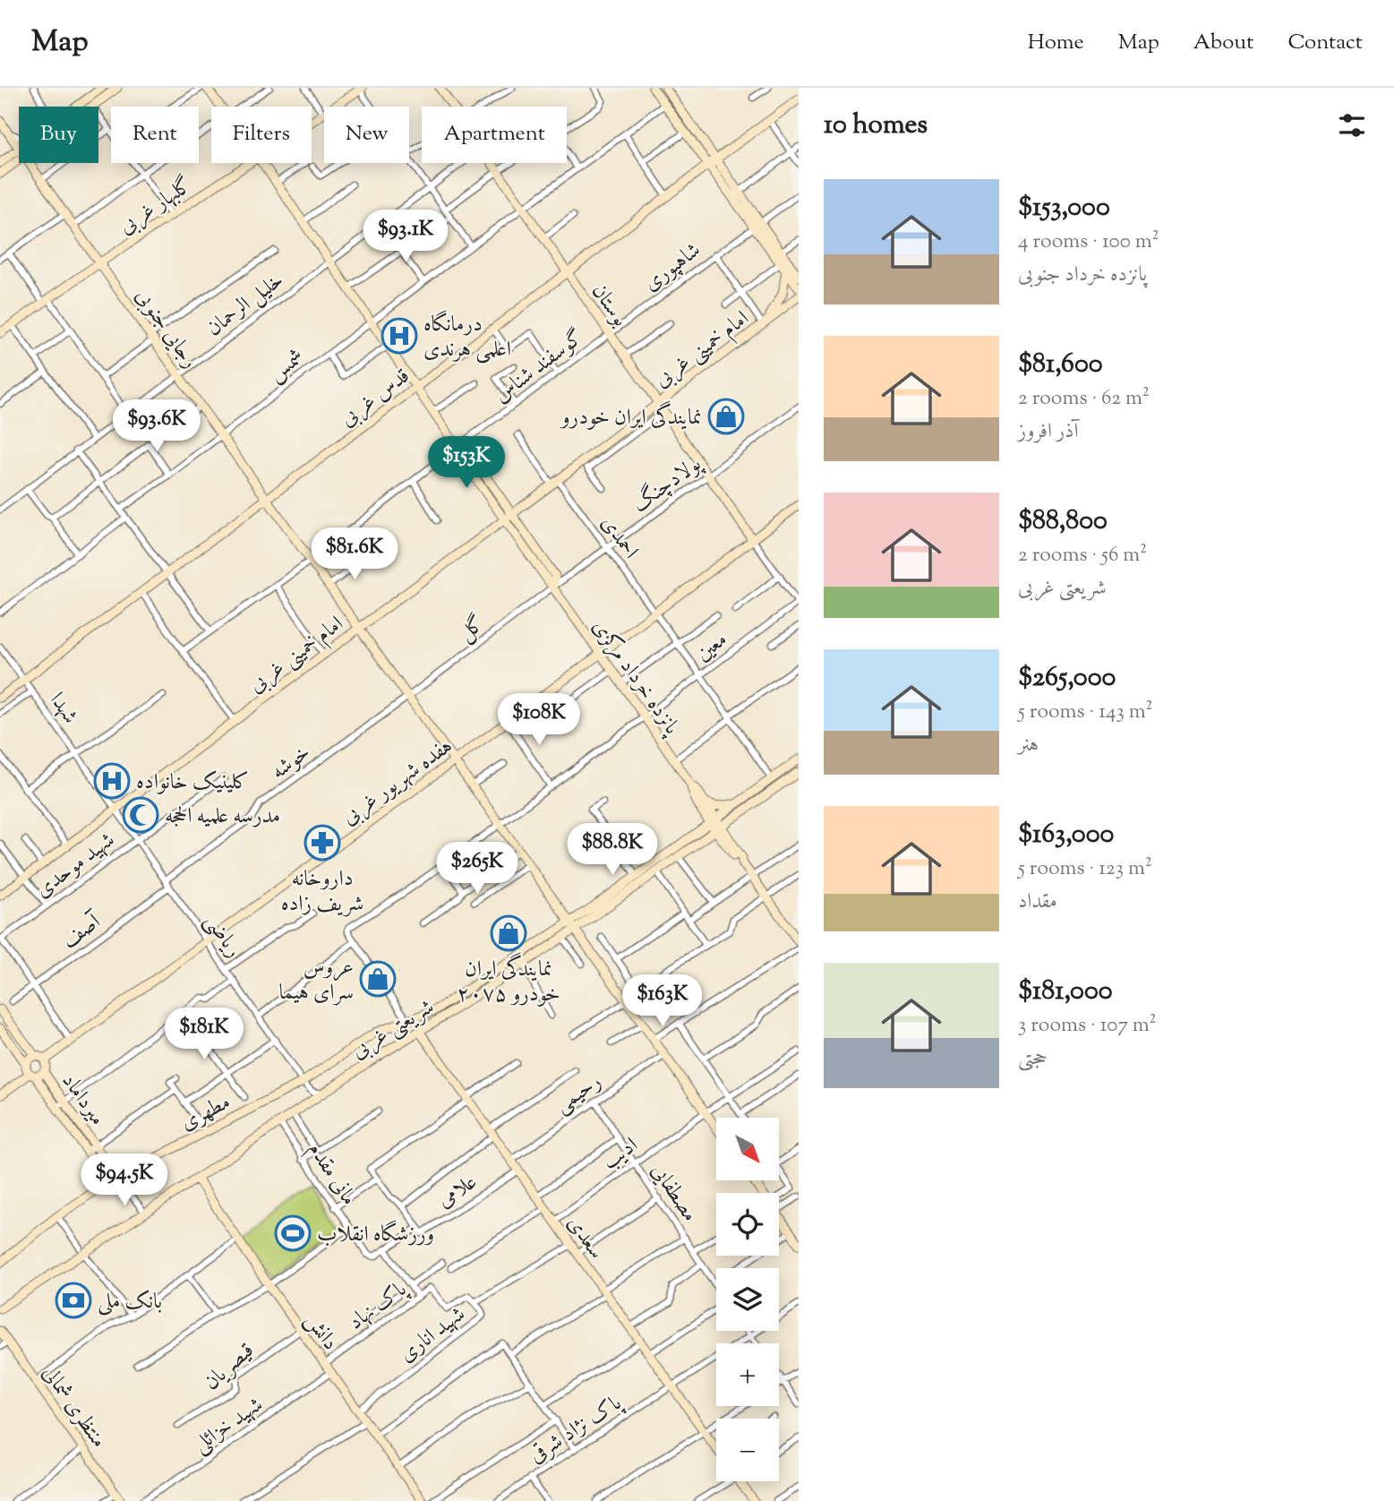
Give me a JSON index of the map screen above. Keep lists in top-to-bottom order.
{
  "streets": {
    "street": [
      "گلبهار غربی",
      "شاهپوری",
      "خلیل الرحمان",
      "بوستان",
      "رجایی جنوبی",
      "امام خمینی غربی",
      "شمس",
      "گوسفند شناس",
      "قدس غربی",
      "پولادچنگ",
      "احمدی",
      "گل",
      "معین",
      "پانزده خرداد مرکزی",
      "شهدا",
      "خوشه",
      "هفده شهریور غربی",
      "شهید موحدی",
      "آصف",
      "ریاضی",
      "شریعتی غربی",
      "رحیمی",
      "میرداماد",
      "مطهری",
      "ادیب",
      "مانی مقدم",
      "علامی",
      "مصطفایی",
      "سعدی",
      "پاک نهاد",
      "دانش",
      "شهید اناری",
      "قیصریان",
      "منتظری شمالی",
      "شهید خزائلی",
      "پاک نژاد شرقی"
    ]
  },
  "crossings": [
    ["گلبهار غربی", "رجایی جنوبی"],
    ["شاهپوری", "بوستان"],
    ["شاهپوری", "گوسفند شناس"],
    ["خلیل الرحمان", "رجایی جنوبی"],
    ["بوستان", "امام خمینی غربی"],
    ["بوستان", "شمس"],
    ["بوستان", "گوسفند شناس"],
    ["بوستان", "قدس غربی"],
    ["بوستان", "پولادچنگ"],
    ["بوستان", "هفده شهریور غربی"],
    ["رجایی جنوبی", "امام خمینی غربی"],
    ["رجایی جنوبی", "شمس"],
    ["رجایی جنوبی", "گوسفند شناس"],
    ["رجایی جنوبی", "قدس غربی"],
    ["رجایی جنوبی", "گل"],
    ["رجایی جنوبی", "معین"],
    ["رجایی جنوبی", "خوشه"],
    ["رجایی جنوبی", "هفده شهریور غربی"],
    ["رجایی جنوبی", "شریعتی غربی"],
    ["رجایی جنوبی", "رحیمی"],
    ["رجایی جنوبی", "ادیب"],
    ["امام خمینی غربی", "احمدی"],
    ["امام خمینی غربی", "پانزده خرداد مرکزی"],
    ["امام خمینی غربی", "شهدا"],
    ["امام خمینی غربی", "ریاضی"],
    ["گوسفند شناس", "پانزده خرداد مرکزی"],
    ["قدس غربی", "شهدا"],
    ["پولادچنگ", "احمدی"],
    ["پولادچنگ", "گل"],
    ["پولادچنگ", "پانزده خرداد مرکزی"],
    ["احمدی", "معین"],
    ["احمدی", "هفده شهریور غربی"],
    ["احمدی", "شریعتی غربی"],
    ["گل", "پانزده خرداد مرکزی"],
    ["گل", "خوشه"],
    ["معین", "پانزده خرداد مرکزی"],
    ["پانزده خرداد مرکزی", "هفده شهریور غربی"],
    ["پانزده خرداد مرکزی", "شریعتی غربی"],
    ["شهدا", "ریاضی"],
    ["خوشه", "ریاضی"],
    ["هفده شهریور غربی", "ریاضی"],
    ["هفده شهریور غربی", "میرداماد"],
    ["شهید موحدی", "ریاضی"],
    ["آصف", "ریاضی"],
    ["ریاضی", "شریعتی غربی"],
    ["ریاضی", "مطهری"],
    ["شریعتی غربی", "مطهری"],
    ["شریعتی غربی", "مانی مقدم"],
    ["شریعتی غربی", "سعدی"],
    ["شریعتی غربی", "دانش"],
    ["رحیمی", "مصطفایی"],
    ["رحیمی", "سعدی"],
    ["میرداماد", "مطهری"],
    ["ادیب", "مصطفایی"],
    ["ادیب", "سعدی"],
    ["علامی", "سعدی"],
    ["سعدی", "شهید اناری"],
    ["سعدی", "پاک نژاد شرقی"],
    ["پاک نهاد", "دانش"],
    ["پاک نهاد", "شهید اناری"],
    ["دانش", "شهید اناری"],
    ["دانش", "قیصریان"],
    ["دانش", "شهید خزائلی"]
  ],
  "places": {
    "hospital": ["درمانگاه اعلمی هرندی", "کلینیک خانواده"],
    "shop": ["نمایندگی ایران خودرو", "نمایندگی ایران خودرو ۲۰۷۵", "عروس سرای هیما"],
    "mosque": ["مدرسه علمیه الحجه"],
    "pharmacy": ["داروخانه شریف زاده"],
    "sports": ["ورزشگاه انقلاب"],
    "bank": ["بانک ملی"]
  },
  "north": "bottom right",
  "page": {
    "header": "Map",
    "nav": [
      "Home",
      "Map",
      "About",
      "Contact"
    ],
    "heading": "10 homes",
    "chip": [
      "Buy",
      "Rent",
      "Filters",
      "New",
      "Apartment"
    ],
    "list": [
      {
        "name": "$153,000",
        "note": "4 rooms · 100 m² · پانزده خرداد جنوبی"
      },
      {
        "name": "$81,600",
        "note": "2 rooms · 62 m² · آذر افروز"
      },
      {
        "name": "$88,800",
        "note": "2 rooms · 56 m² · شریعتی غربی"
      },
      {
        "name": "$265,000",
        "note": "5 rooms · 143 m² · هنر"
      },
      {
        "name": "$163,000",
        "note": "5 rooms · 123 m² · مقداد"
      },
      {
        "name": "$181,000",
        "note": "3 rooms · 107 m² · حجتی"
      }
    ],
    "price": [
      "$93.1K",
      "$93.6K",
      "$153K",
      "$81.6K",
      "$108K",
      "$88.8K",
      "$265K",
      "$163K",
      "$181K",
      "$94.5K"
    ],
    "map_buttons": ["+", "−"]
  }
}
